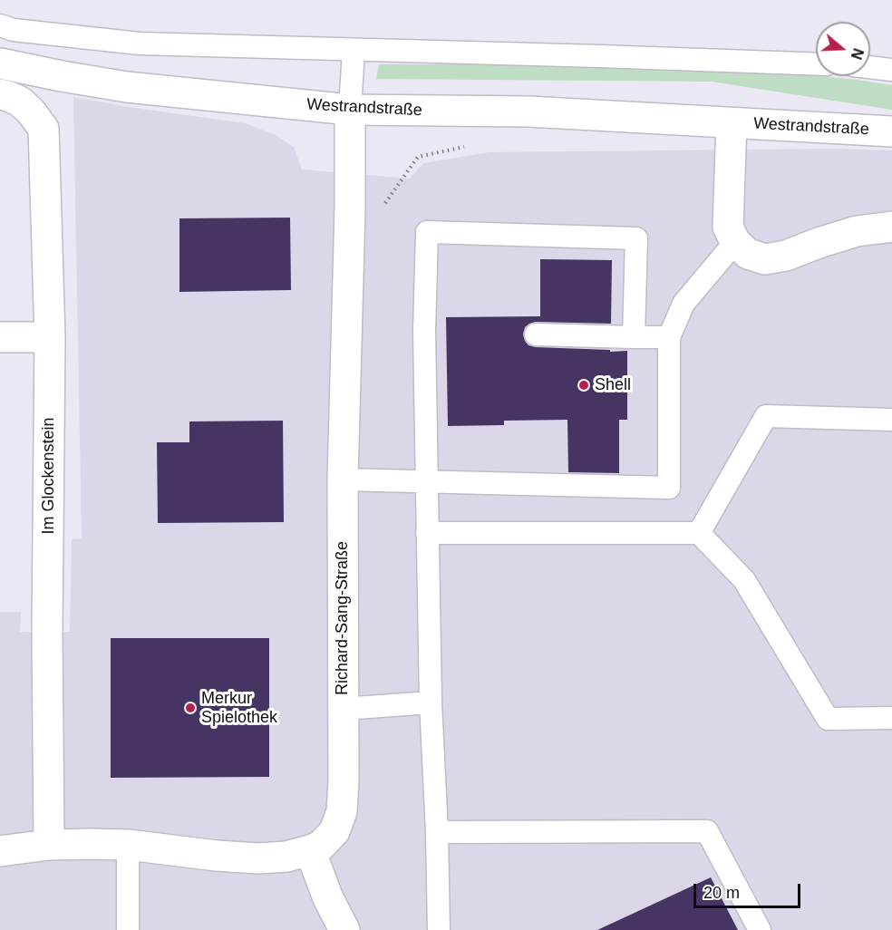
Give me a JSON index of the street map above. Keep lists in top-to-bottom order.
{
  "streets": {
    "street": ["Westrandstraße", "Im Glockenstein", "Richard-Sang-Straße"]
  },
  "crossings": [
    ["Westrandstraße", "Richard-Sang-Straße"],
    ["Im Glockenstein", "Richard-Sang-Straße"]
  ],
  "places": ["Shell", "Merkur Spielothek"],
  "scale_bar": "20 m",
  "north": "right"
}
